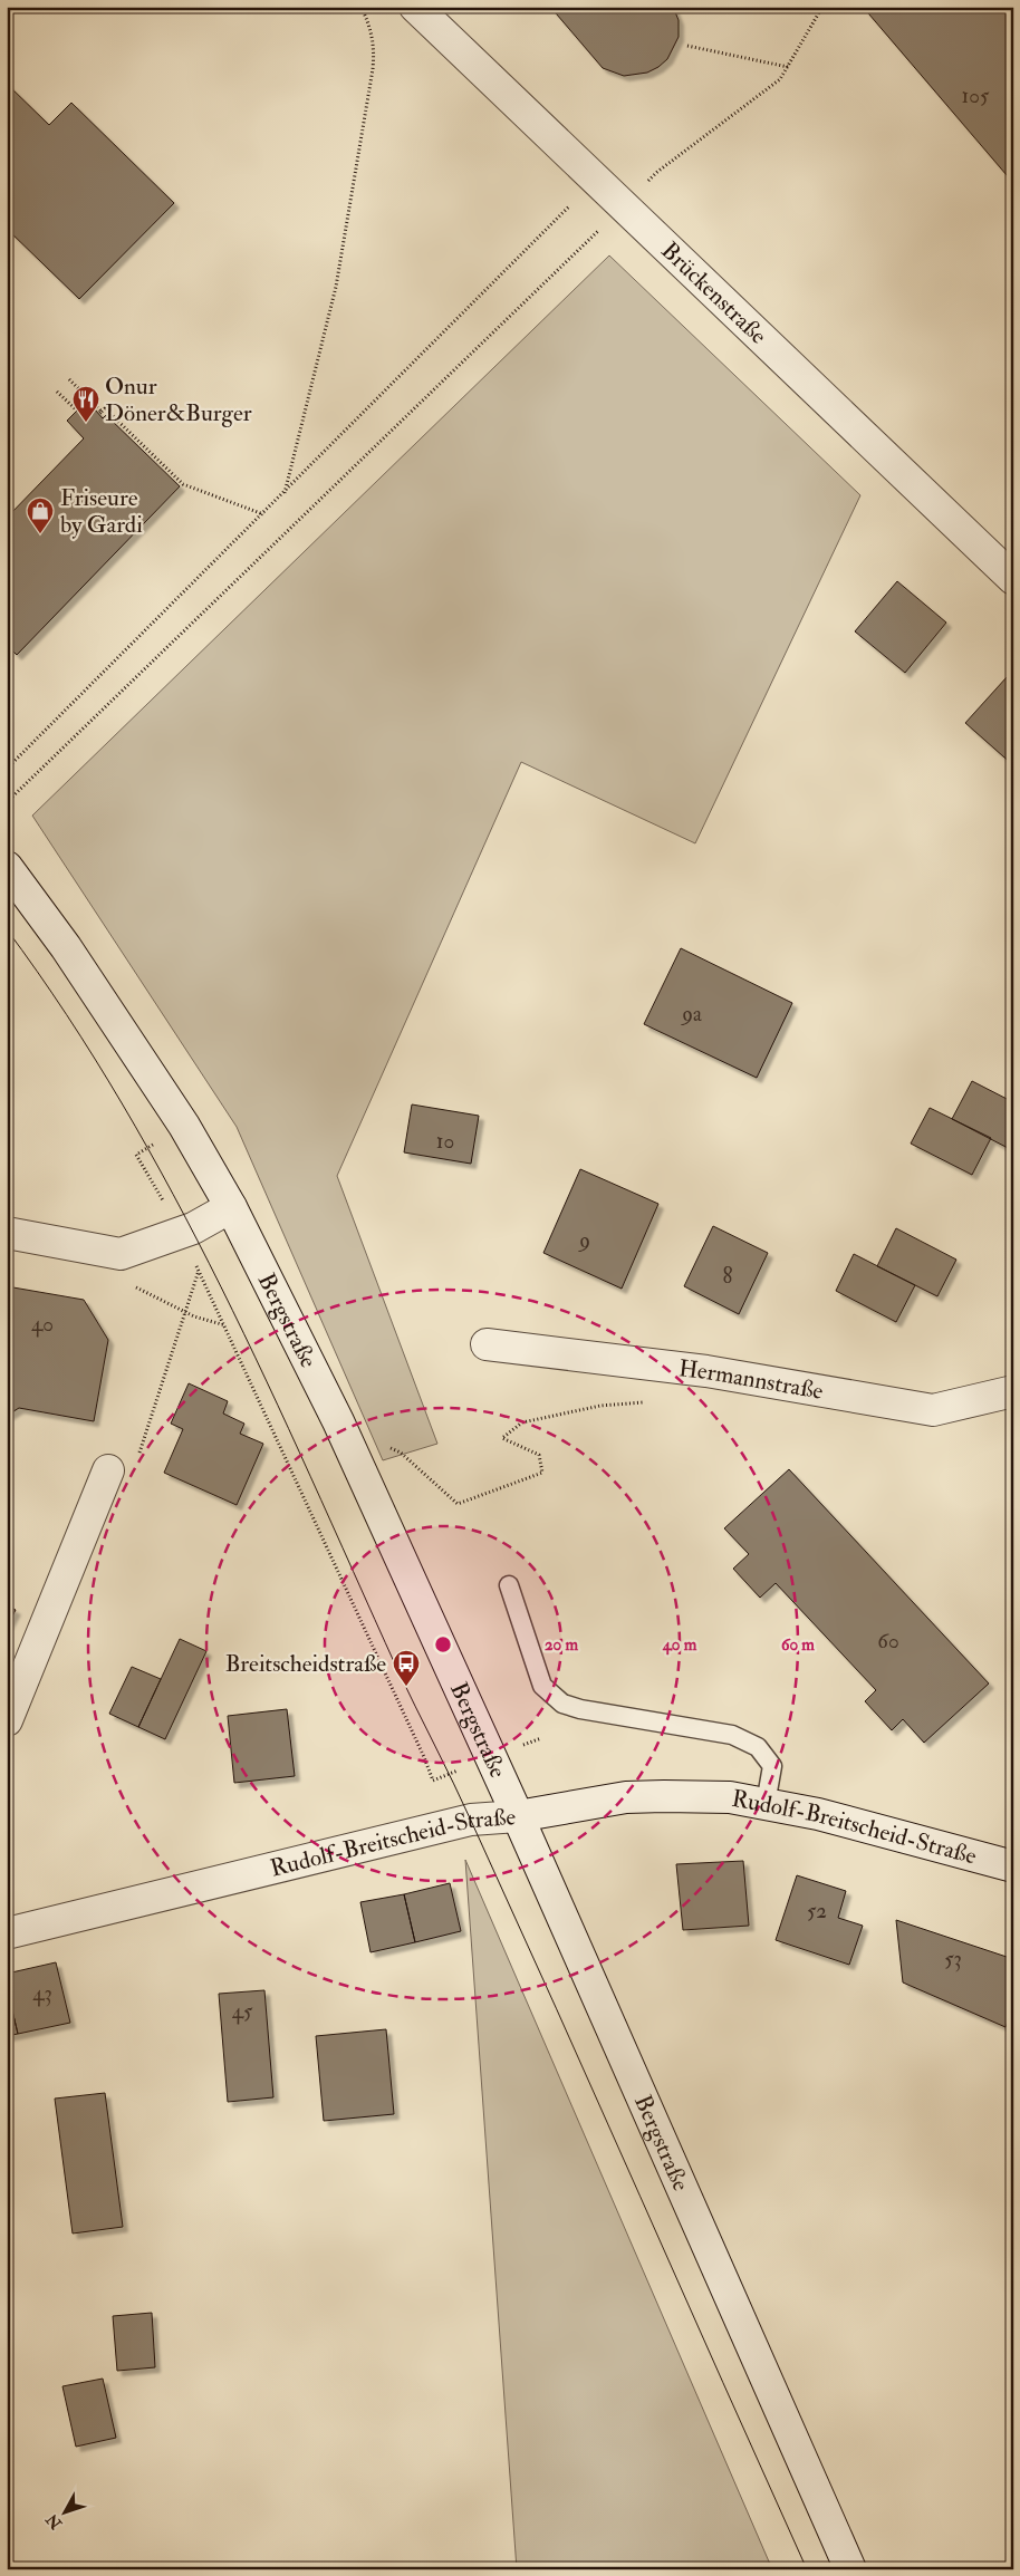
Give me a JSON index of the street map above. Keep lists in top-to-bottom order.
{
  "streets": {
    "street": [
      "Brückenstraße",
      "Bergstraße",
      "Hermannstraße",
      "Rudolf-Breitscheid-Straße"
    ]
  },
  "crossings": [
    ["Bergstraße", "Rudolf-Breitscheid-Straße"]
  ],
  "places": {
    "restaurant": ["Onur Döner&Burger"],
    "shop": ["Friseure by Gardi"],
    "bus stop": ["Breitscheidstraße"]
  },
  "house_numbers": [
    "105",
    "9a",
    "10",
    "9",
    "8",
    "40",
    "60",
    "52",
    "53",
    "43",
    "45"
  ],
  "north": "bottom left",
  "rings": ["20 m", "40 m", "60 m"]
}
